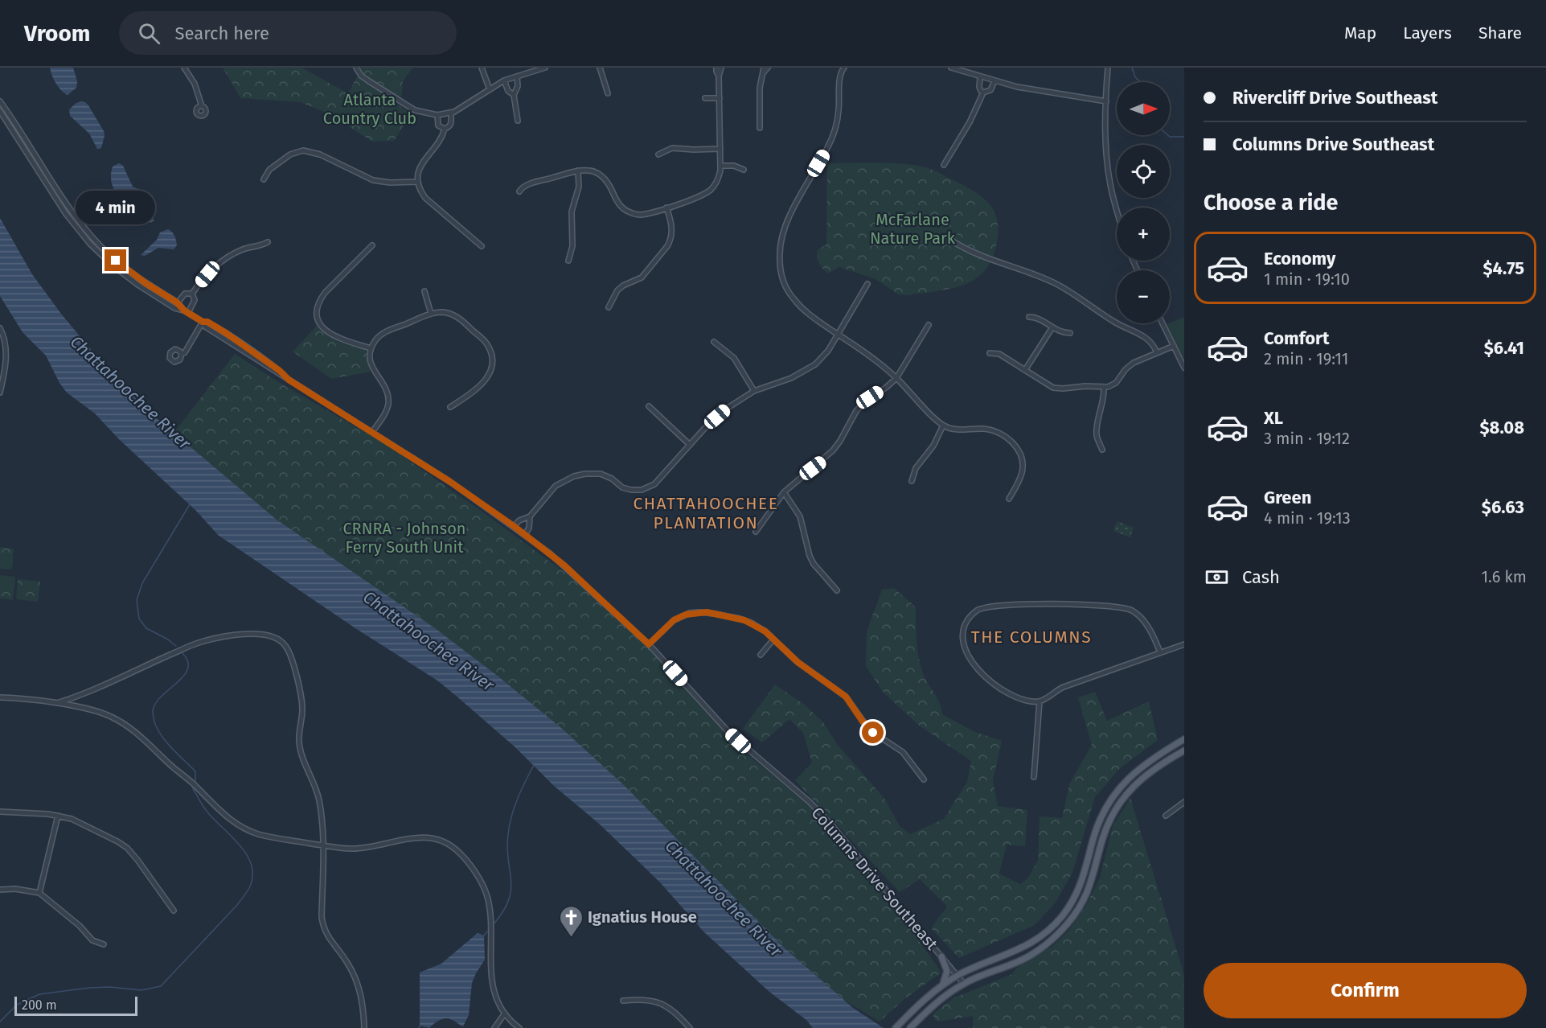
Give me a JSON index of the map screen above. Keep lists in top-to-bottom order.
{
  "streets": {
    "street": ["Columns Drive Southeast"]
  },
  "districts": ["CHATTAHOOCHEE PLANTATION", "THE COLUMNS"],
  "water": ["Chattahoochee River"],
  "parks": ["Atlanta Country Club", "McFarlane Nature Park", "CRNRA - Johnson Ferry South Unit"],
  "places": {
    "church": ["Ignatius House"]
  },
  "scale_bar": "200 m",
  "north": "right",
  "page": {
    "header": "Vroom",
    "search": "Search here",
    "nav": ["Map", "Layers", "Share"],
    "banner": ["Rivercliff Drive Southeast", "Columns Drive Southeast"],
    "map_buttons": ["+", "−"],
    "heading": "Choose a ride",
    "bubble": "4 min",
    "list": [
      {
        "name": "Economy",
        "note": "1 min · 19:10",
        "value": "$4.75"
      },
      {
        "name": "Comfort",
        "note": "2 min · 19:11",
        "value": "$6.41"
      },
      {
        "name": "XL",
        "note": "3 min · 19:12",
        "value": "$8.08"
      },
      {
        "name": "Green",
        "note": "4 min · 19:13",
        "value": "$6.63"
      }
    ],
    "pay": ["Cash", "1.6 km"],
    "buttons": "Confirm",
    "scale": "200 m"
  }
}
